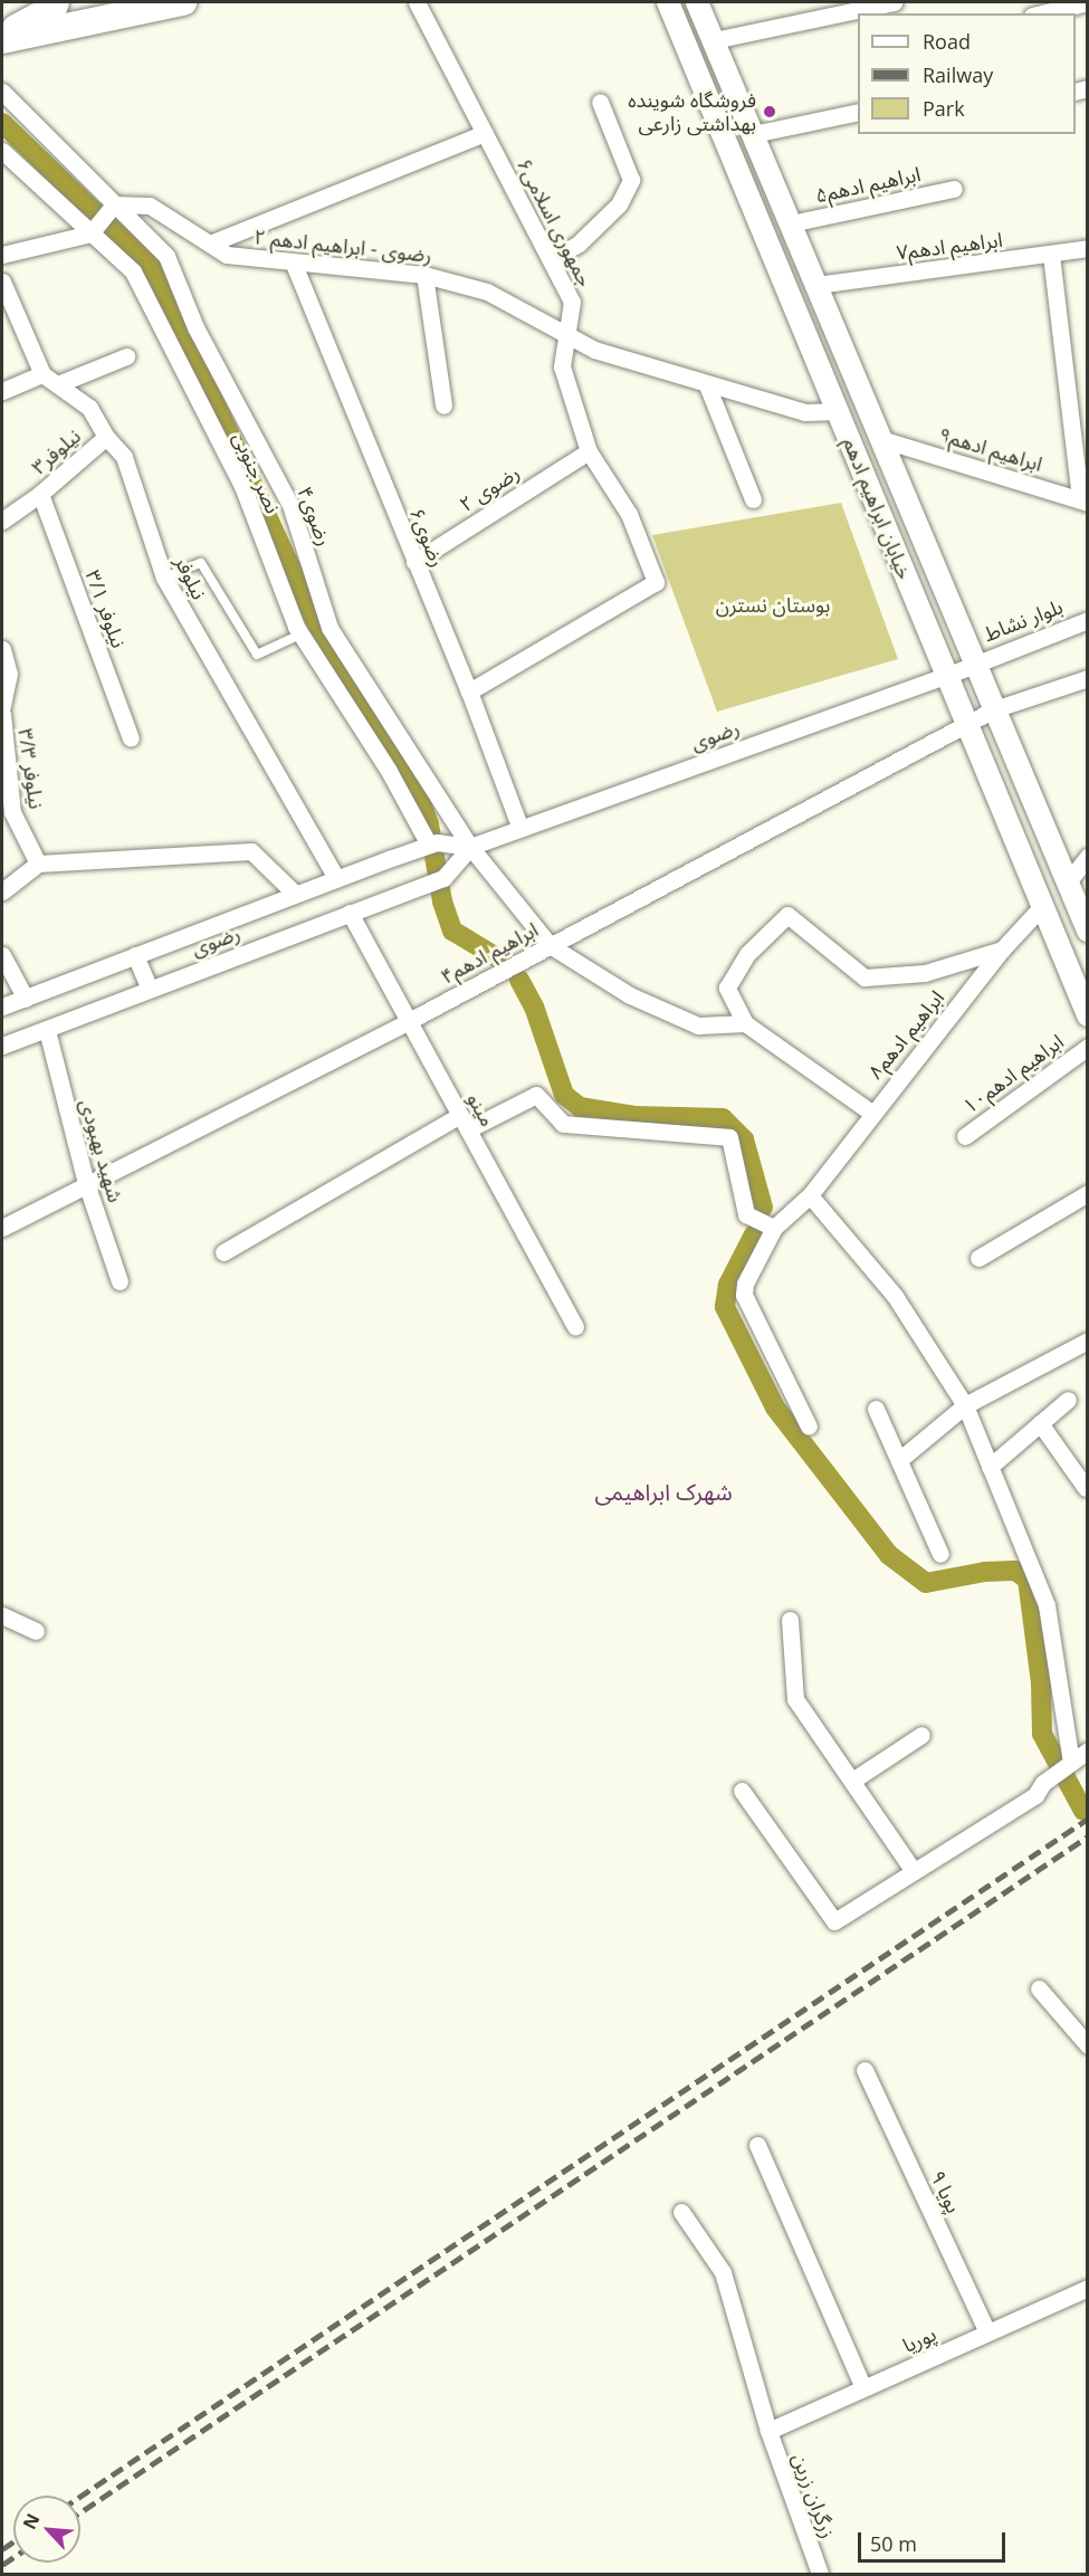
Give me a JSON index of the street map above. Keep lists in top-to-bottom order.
{
  "streets": {
    "street": [
      "ابراهیم ادهم۵",
      "جمهوری اسلامی۶",
      "رضوی - ابراهیم ادهم ۲",
      "ابراهیم ادهم۷",
      "ابراهیم ادهم۹",
      "نیلوفر۳",
      "نصر جنوبی",
      "رضوی ۲",
      "خیابان ابراهیم ادهم",
      "رضوی۴",
      "رضوی۶",
      "نیلوفر",
      "نیلوفر ۳/۱",
      "بلوار نشاط",
      "رضوی",
      "نیلوفر ۳/۳",
      "ابراهیم ادهم۴",
      "ابراهیم ادهم۸",
      "ابراهیم ادهم۱۰",
      "مینو",
      "شهید بهبودی",
      "پویا ۹",
      "پوریا",
      "زرگران زرین"
    ]
  },
  "crossings": [
    ["ابراهیم ادهم۵", "خیابان ابراهیم ادهم"],
    ["جمهوری اسلامی۶", "رضوی - ابراهیم ادهم ۲"],
    ["جمهوری اسلامی۶", "رضوی ۲"],
    ["جمهوری اسلامی۶", "رضوی۶"],
    ["رضوی - ابراهیم ادهم ۲", "خیابان ابراهیم ادهم"],
    ["رضوی - ابراهیم ادهم ۲", "رضوی۴"],
    ["رضوی - ابراهیم ادهم ۲", "رضوی۶"],
    ["ابراهیم ادهم۷", "خیابان ابراهیم ادهم"],
    ["ابراهیم ادهم۹", "خیابان ابراهیم ادهم"],
    ["نیلوفر۳", "نیلوفر"],
    ["نیلوفر۳", "نیلوفر ۳/۱"],
    ["نصر جنوبی", "رضوی"],
    ["رضوی ۲", "رضوی۶"],
    ["خیابان ابراهیم ادهم", "بلوار نشاط"],
    ["خیابان ابراهیم ادهم", "رضوی"],
    ["خیابان ابراهیم ادهم", "ابراهیم ادهم۴"],
    ["خیابان ابراهیم ادهم", "ابراهیم ادهم۸"],
    ["رضوی۴", "رضوی"],
    ["رضوی۴", "ابراهیم ادهم۴"],
    ["رضوی۶", "رضوی"],
    ["نیلوفر", "رضوی"],
    ["بلوار نشاط", "رضوی"],
    ["رضوی", "مینو"],
    ["رضوی", "شهید بهبودی"],
    ["ابراهیم ادهم۴", "مینو"],
    ["ابراهیم ادهم۴", "شهید بهبودی"],
    ["پویا ۹", "پوریا"],
    ["پوریا", "زرگران زرین"]
  ],
  "districts": ["شهرک ابراهیمی"],
  "parks": ["بوستان نسترن"],
  "places": ["فروشگاه شوینده بهداشتی زارعی"],
  "legend": ["Road", "Railway", "Park"],
  "scale_bar": "50 m",
  "north": "top left"
}
